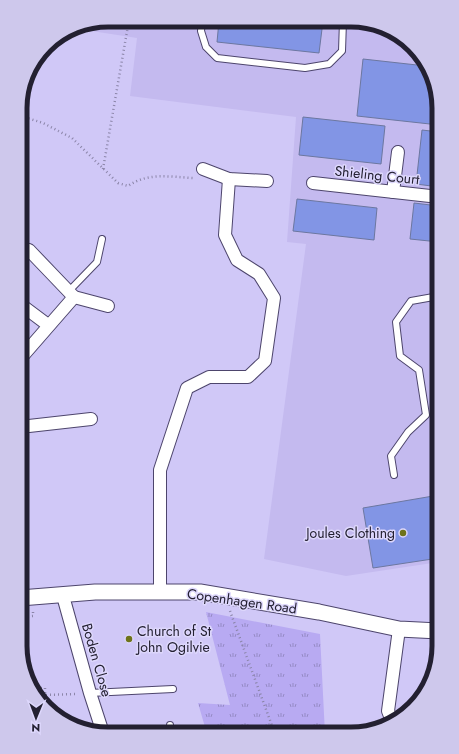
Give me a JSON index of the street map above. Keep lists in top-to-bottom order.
{
  "streets": {
    "street": ["Shieling Court", "Copenhagen Road", "Boden Close"]
  },
  "crossings": [
    ["Copenhagen Road", "Boden Close"]
  ],
  "places": ["Joules Clothing", "Church of St John Ogilvie"],
  "north": "bottom"
}
